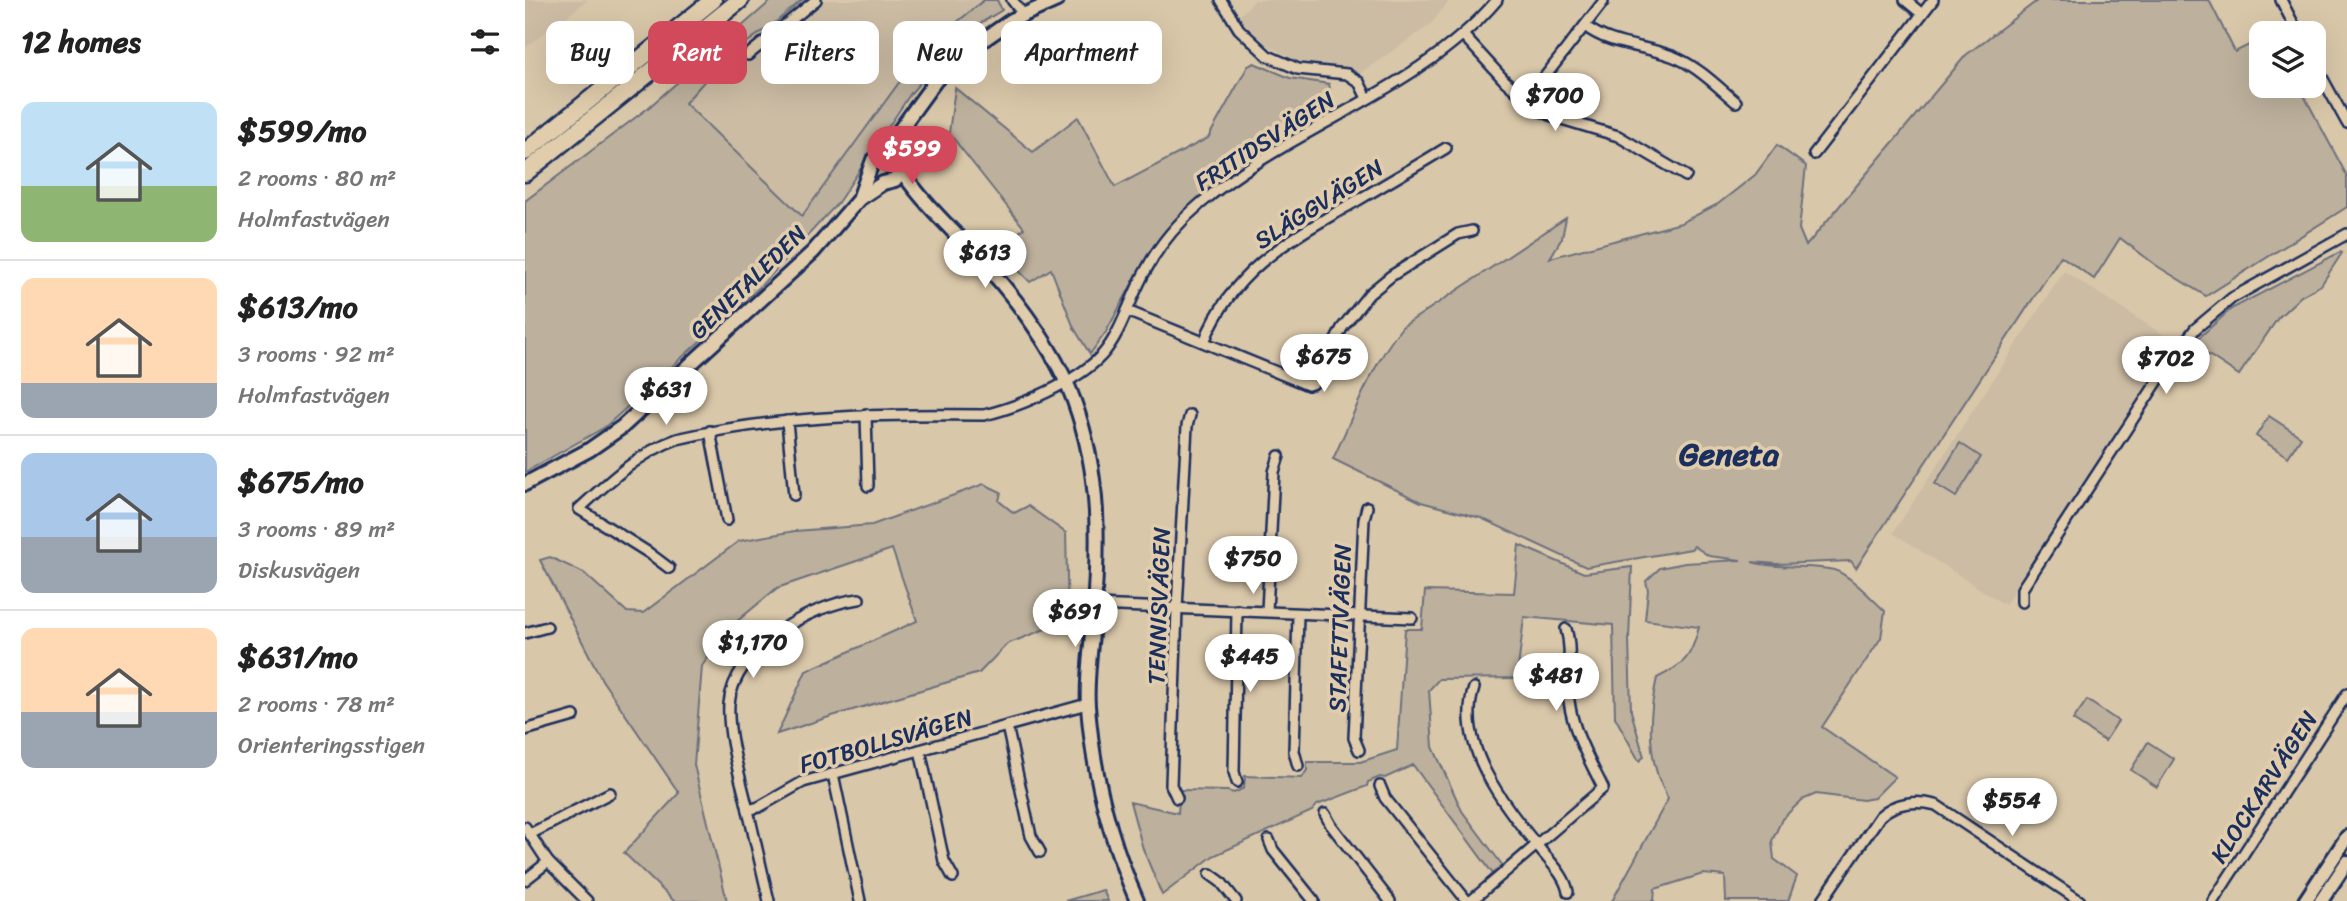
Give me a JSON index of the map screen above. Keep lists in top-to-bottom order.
{
  "streets": {
    "main road": ["GENETALEDEN"],
    "street": [
      "FRITIDSVÄGEN",
      "SLÄGGVÄGEN",
      "TENNISVÄGEN",
      "STAFETTVÄGEN",
      "FOTBOLLSVÄGEN",
      "KLOCKARVÄGEN"
    ]
  },
  "districts": ["Geneta"],
  "page": {
    "heading": "12 homes",
    "chip": [
      "Buy",
      "Rent",
      "Filters",
      "New",
      "Apartment"
    ],
    "price": [
      "$700",
      "$599",
      "$613",
      "$675",
      "$702",
      "$631",
      "$750",
      "$691",
      "$1,170",
      "$445",
      "$481",
      "$554"
    ],
    "list": [
      {
        "name": "$599/mo",
        "note": "2 rooms · 80 m² · Holmfastvägen"
      },
      {
        "name": "$613/mo",
        "note": "3 rooms · 92 m² · Holmfastvägen"
      },
      {
        "name": "$675/mo",
        "note": "3 rooms · 89 m² · Diskusvägen"
      },
      {
        "name": "$631/mo",
        "note": "2 rooms · 78 m² · Orienteringsstigen"
      }
    ]
  }
}
